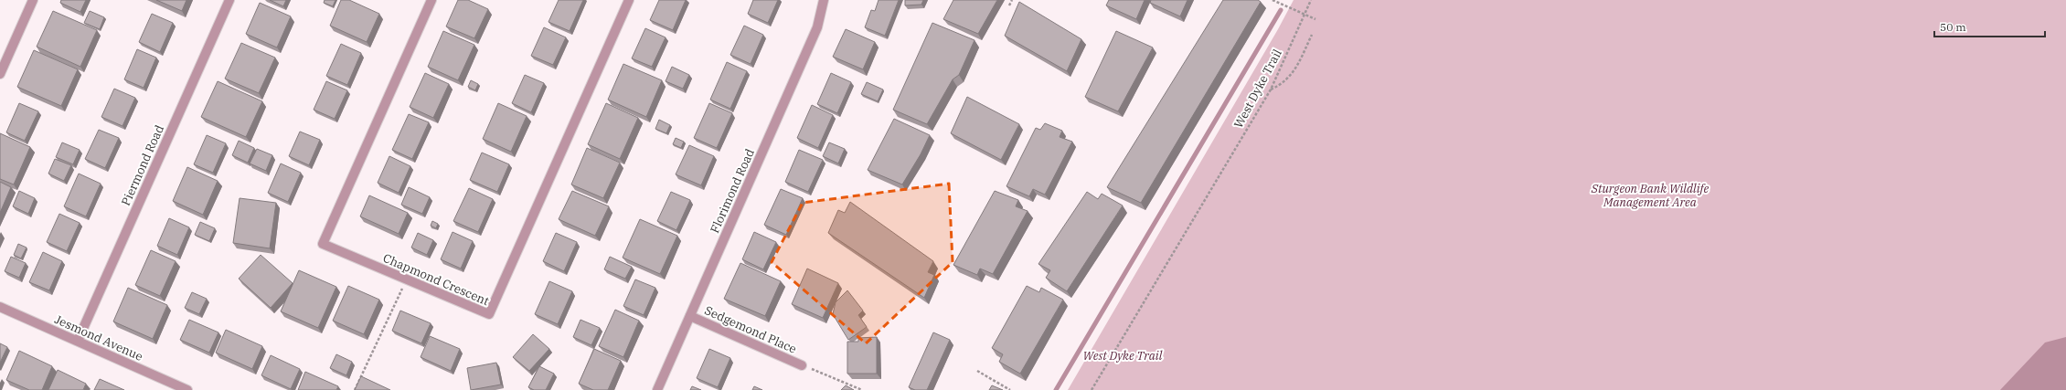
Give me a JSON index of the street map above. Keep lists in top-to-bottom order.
{
  "streets": {
    "street": [
      "Piermond Road",
      "Florimond Road",
      "Chapmond Crescent",
      "Sedgemond Place",
      "Jesmond Avenue"
    ],
    "path": ["West Dyke Trail"]
  },
  "crossings": [
    ["Piermond Road", "Jesmond Avenue"],
    ["Florimond Road", "Sedgemond Place"]
  ],
  "parks": ["Sturgeon Bank Wildlife Management Area", "West Dyke Trail"],
  "scale_bar": "50 m"
}
